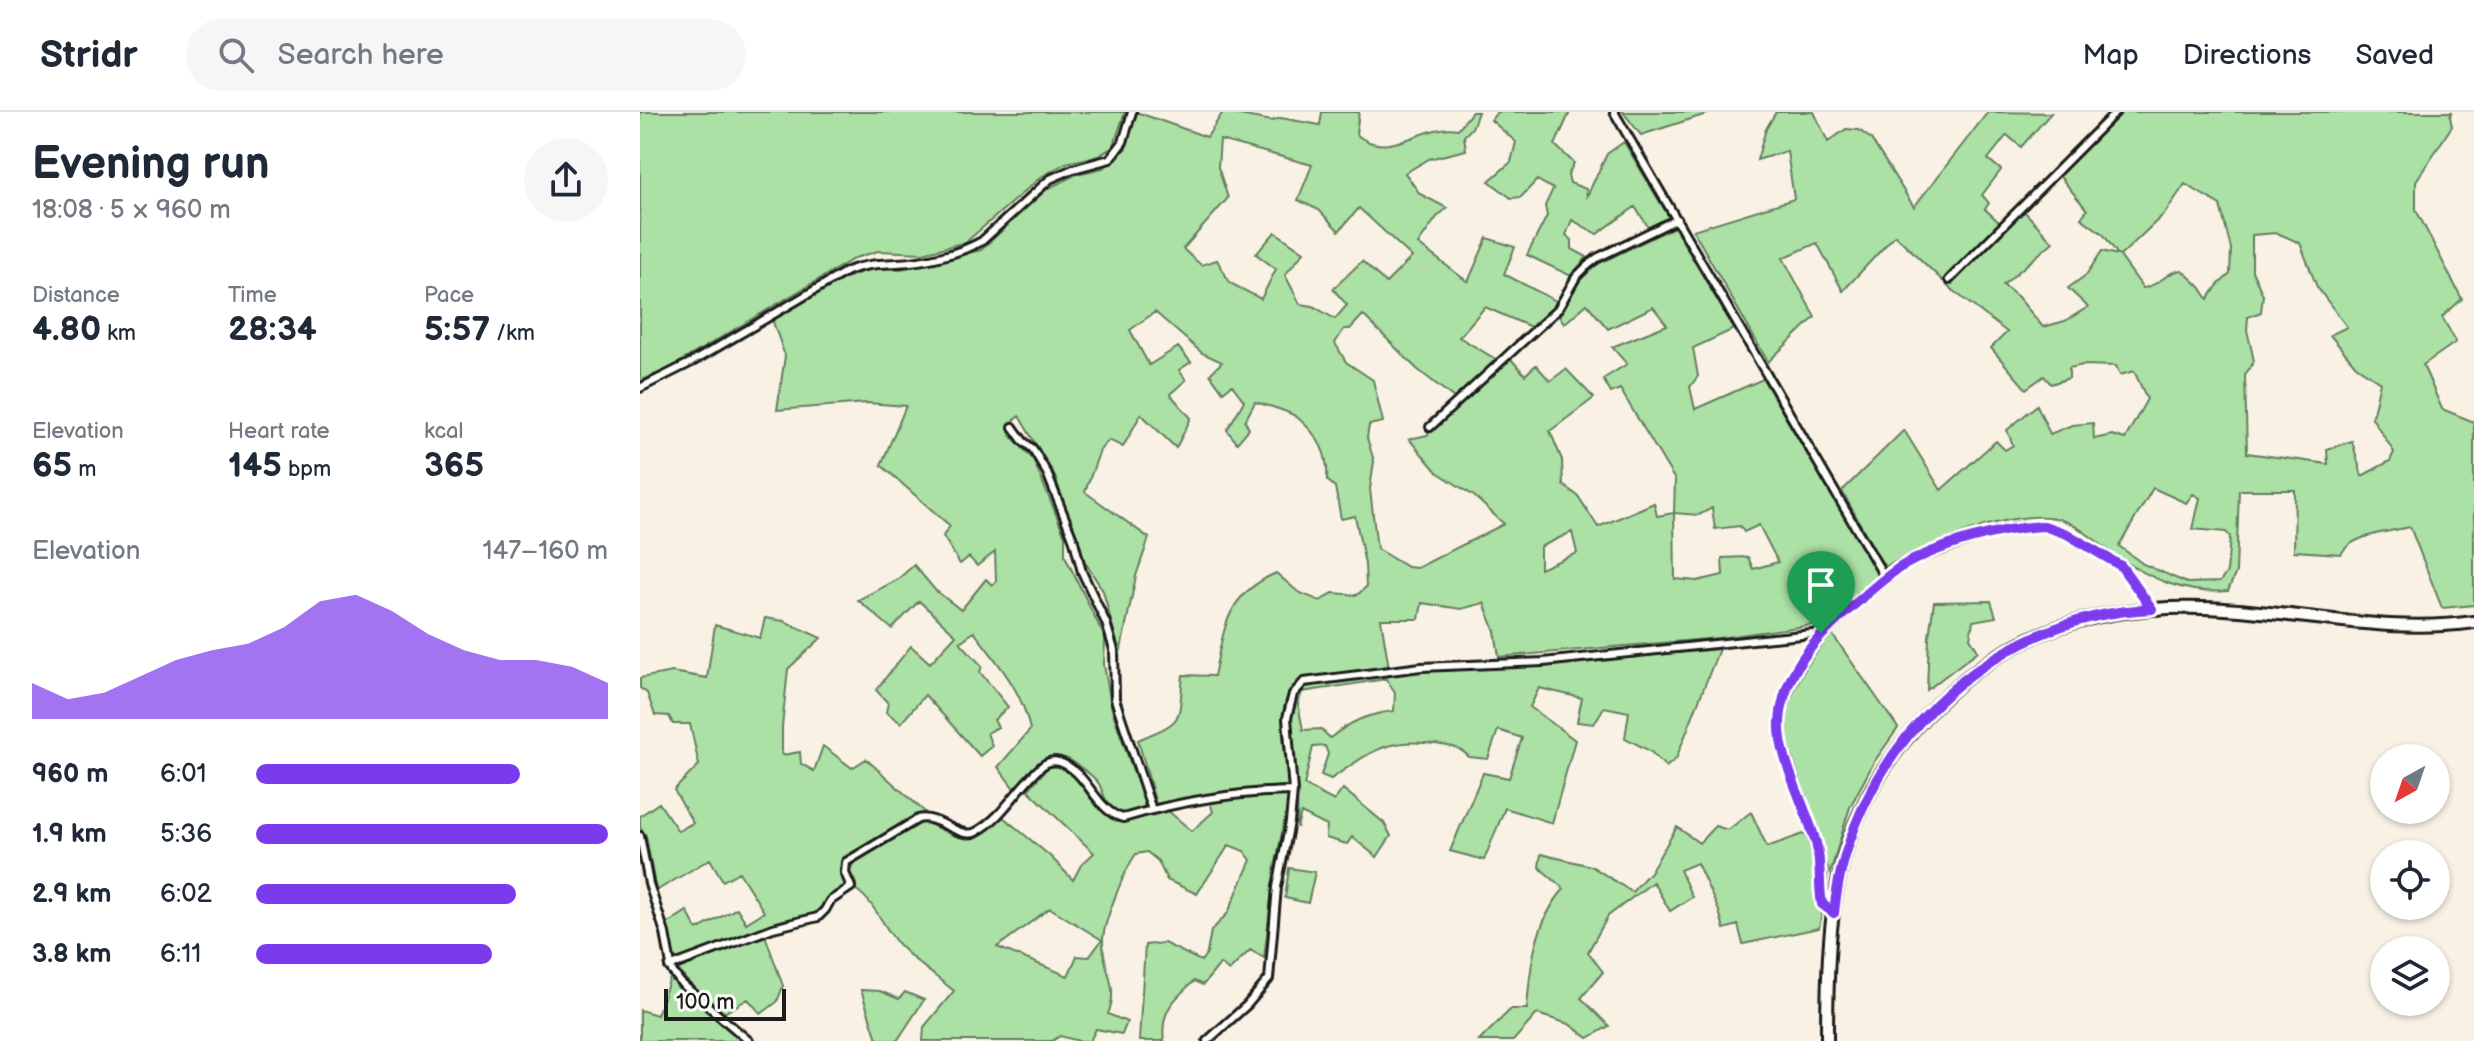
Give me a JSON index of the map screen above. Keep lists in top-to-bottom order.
{
  "scale_bar": "100 m",
  "north": "bottom left",
  "page": {
    "header": "Stridr",
    "search": "Search here",
    "nav": ["Map", "Directions", "Saved"],
    "heading": ["Evening run", "18:08 · 5 × 960 m"],
    "stats": [
      ["Distance", "4.80 km"],
      ["Time", "28:34"],
      ["Pace", "5:57 /km"],
      ["Elevation", "65 m"],
      ["Heart rate", "145 bpm"],
      ["kcal", "365"]
    ],
    "chart": ["Elevation", "147–160 m"],
    "list": [
      {
        "name": "960 m",
        "note": "6:01"
      },
      {
        "name": "1.9 km",
        "note": "5:36"
      },
      {
        "name": "2.9 km",
        "note": "6:02"
      },
      {
        "name": "3.8 km",
        "note": "6:11"
      }
    ],
    "scale": "100 m"
  }
}
